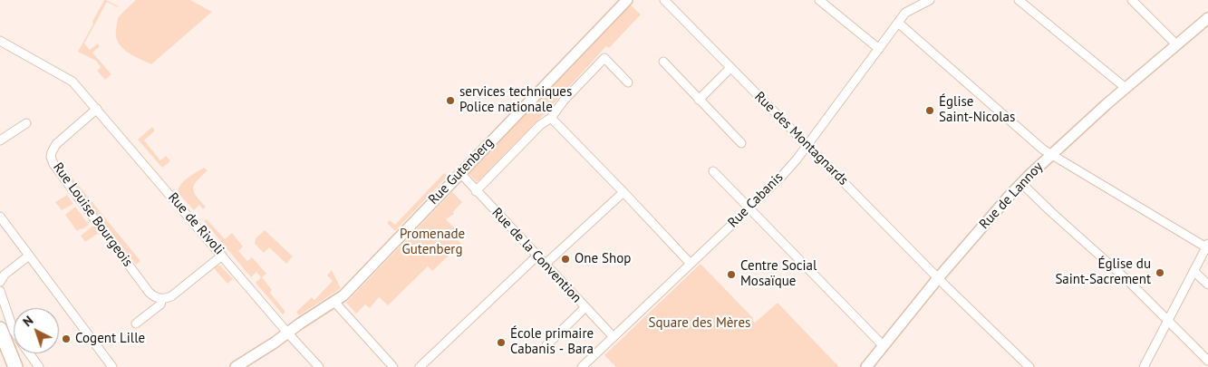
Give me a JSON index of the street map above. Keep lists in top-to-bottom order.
{
  "streets": {
    "street": [
      "Rue des Montagnards",
      "Rue Gutenberg",
      "Rue de Lannoy",
      "Rue Cabanis",
      "Rue Louise Bourgeois",
      "Rue de Rivoli",
      "Rue de la Convention"
    ]
  },
  "crossings": [
    ["Rue des Montagnards", "Rue de Lannoy"],
    ["Rue des Montagnards", "Rue Cabanis"],
    ["Rue Gutenberg", "Rue de Rivoli"],
    ["Rue Gutenberg", "Rue de la Convention"],
    ["Rue Cabanis", "Rue de la Convention"],
    ["Rue Louise Bourgeois", "Rue de Rivoli"]
  ],
  "parks": ["Promenade Gutenberg", "Square des Mères"],
  "places": [
    "services techniques Police nationale",
    "Église Saint-Nicolas",
    "One Shop",
    "Église du Saint-Sacrement",
    "Centre Social Mosaïque",
    "Cogent Lille",
    "École primaire Cabanis - Bara"
  ],
  "north": "top left"
}
